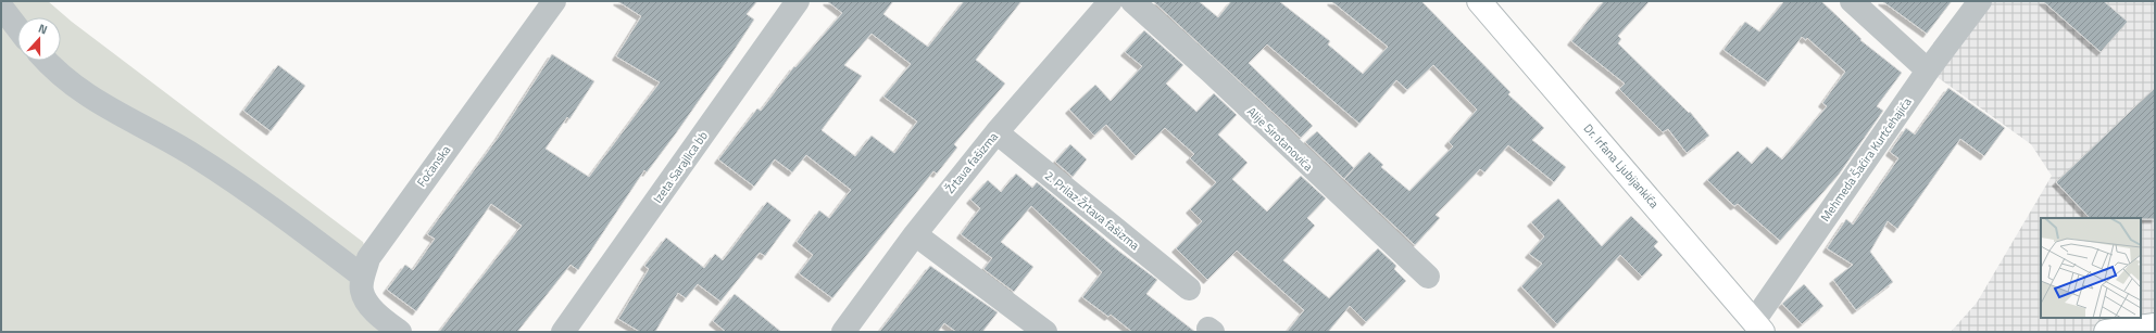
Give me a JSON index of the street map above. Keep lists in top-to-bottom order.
{
  "streets": {
    "main road": ["Dr. Irfana Ljubijankića"],
    "street": [
      "Alije Sirotanovića",
      "Mehmeda Šaćira Kurtćehajića",
      "Žrtava fašizma",
      "Fočanska",
      "Izeta Sarajlica bb",
      "2. Prilaz Žrtava fašizma"
    ]
  },
  "crossings": [
    ["Mehmeda Šaćira Kurtćehajića", "Dr. Irfana Ljubijankića"],
    ["Žrtava fašizma", "2. Prilaz Žrtava fašizma"]
  ],
  "north": "top"
}
